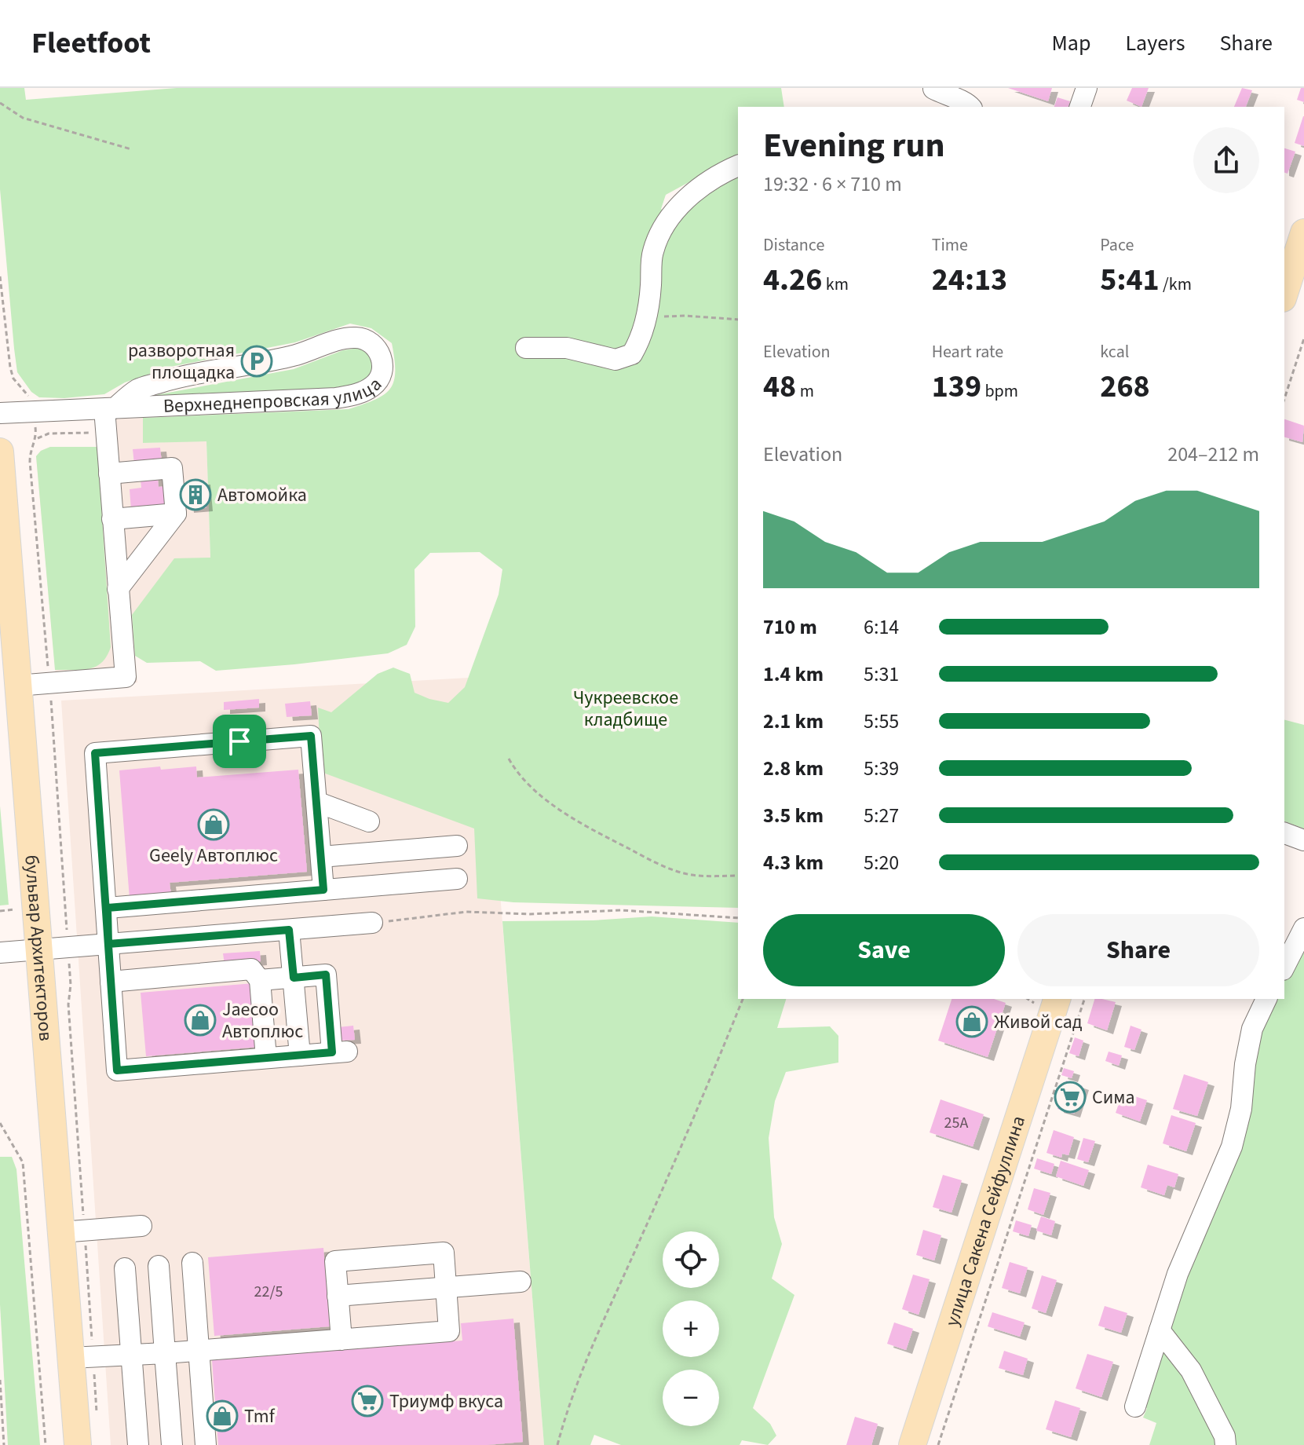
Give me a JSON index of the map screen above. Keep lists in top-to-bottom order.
{
  "streets": {
    "main road": ["бульвар Архитекторов", "улица Сакена Сейфуллина"],
    "street": ["Верхнеднепровская улица"]
  },
  "parks": ["Чукреевское кладбище"],
  "places": {
    "parking": ["разворотная площадка"],
    "building": ["Автомойка"],
    "shop": [
      "Geely Автоплюс",
      "Jaecoo Автоплюс",
      "Живой сад",
      "Tmf"
    ],
    "supermarket": ["Сима", "Триумф вкуса"]
  },
  "house_numbers": ["25А", "22/5"],
  "page": {
    "header": "Fleetfoot",
    "nav": ["Map", "Layers", "Share"],
    "heading": ["Evening run", "19:32 · 6 × 710 m"],
    "stats": [
      ["Distance", "4.26 km"],
      ["Time", "24:13"],
      ["Pace", "5:41 /km"],
      ["Elevation", "48 m"],
      ["Heart rate", "139 bpm"],
      ["kcal", "268"]
    ],
    "chart": ["Elevation", "204–212 m"],
    "list": [
      {
        "name": "710 m",
        "note": "6:14"
      },
      {
        "name": "1.4 km",
        "note": "5:31"
      },
      {
        "name": "2.1 km",
        "note": "5:55"
      },
      {
        "name": "2.8 km",
        "note": "5:39"
      },
      {
        "name": "3.5 km",
        "note": "5:27"
      },
      {
        "name": "4.3 km",
        "note": "5:20"
      }
    ],
    "buttons": ["Save", "Share"],
    "map_buttons": ["+", "−"]
  }
}
